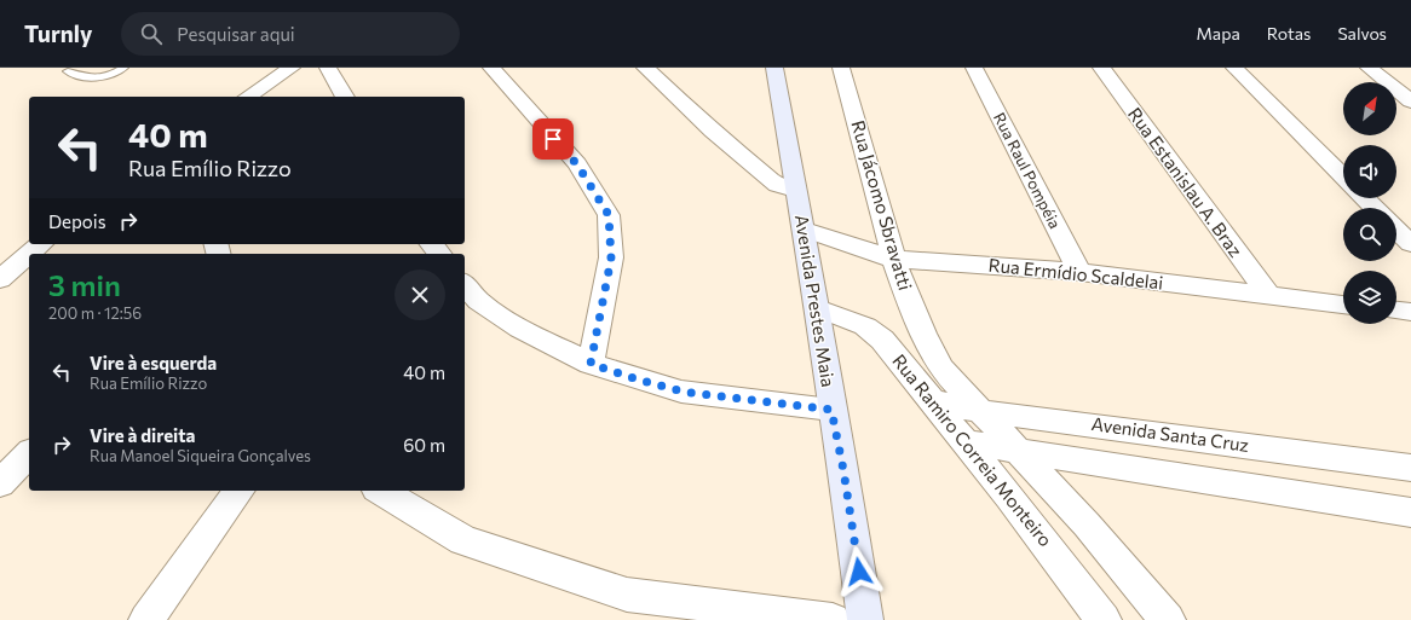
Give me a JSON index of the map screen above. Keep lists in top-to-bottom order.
{
  "streets": {
    "main road": ["Avenida Prestes Maia"],
    "street": [
      "Rua Raul Pompéia",
      "Rua Estanislau A. Braz",
      "Rua Jácomo Sbravatti",
      "Rua Ermídio Scaldelai",
      "Avenida Santa Cruz",
      "Rua Ramiro Correia Monteiro"
    ]
  },
  "crossings": [
    ["Rua Raul Pompéia", "Rua Ermídio Scaldelai"],
    ["Rua Estanislau A. Braz", "Rua Ermídio Scaldelai"],
    ["Rua Jácomo Sbravatti", "Rua Ermídio Scaldelai"],
    ["Rua Jácomo Sbravatti", "Avenida Santa Cruz"],
    ["Rua Ermídio Scaldelai", "Avenida Prestes Maia"],
    ["Avenida Prestes Maia", "Rua Ramiro Correia Monteiro"],
    ["Avenida Santa Cruz", "Rua Ramiro Correia Monteiro"]
  ],
  "north": "top right",
  "page": {
    "header": "Turnly",
    "search": "Pesquisar aqui",
    "nav": ["Mapa", "Rotas", "Salvos"],
    "turn": ["40 m", "Rua Emílio Rizzo"],
    "then": "Depois",
    "heading": ["3 min", "200 m · 12:56"],
    "list": [
      {
        "name": "Vire à esquerda",
        "note": "Rua Emílio Rizzo",
        "value": "40 m"
      },
      {
        "name": "Vire à direita",
        "note": "Rua Manoel Siqueira Gonçalves",
        "value": "60 m"
      }
    ]
  }
}
